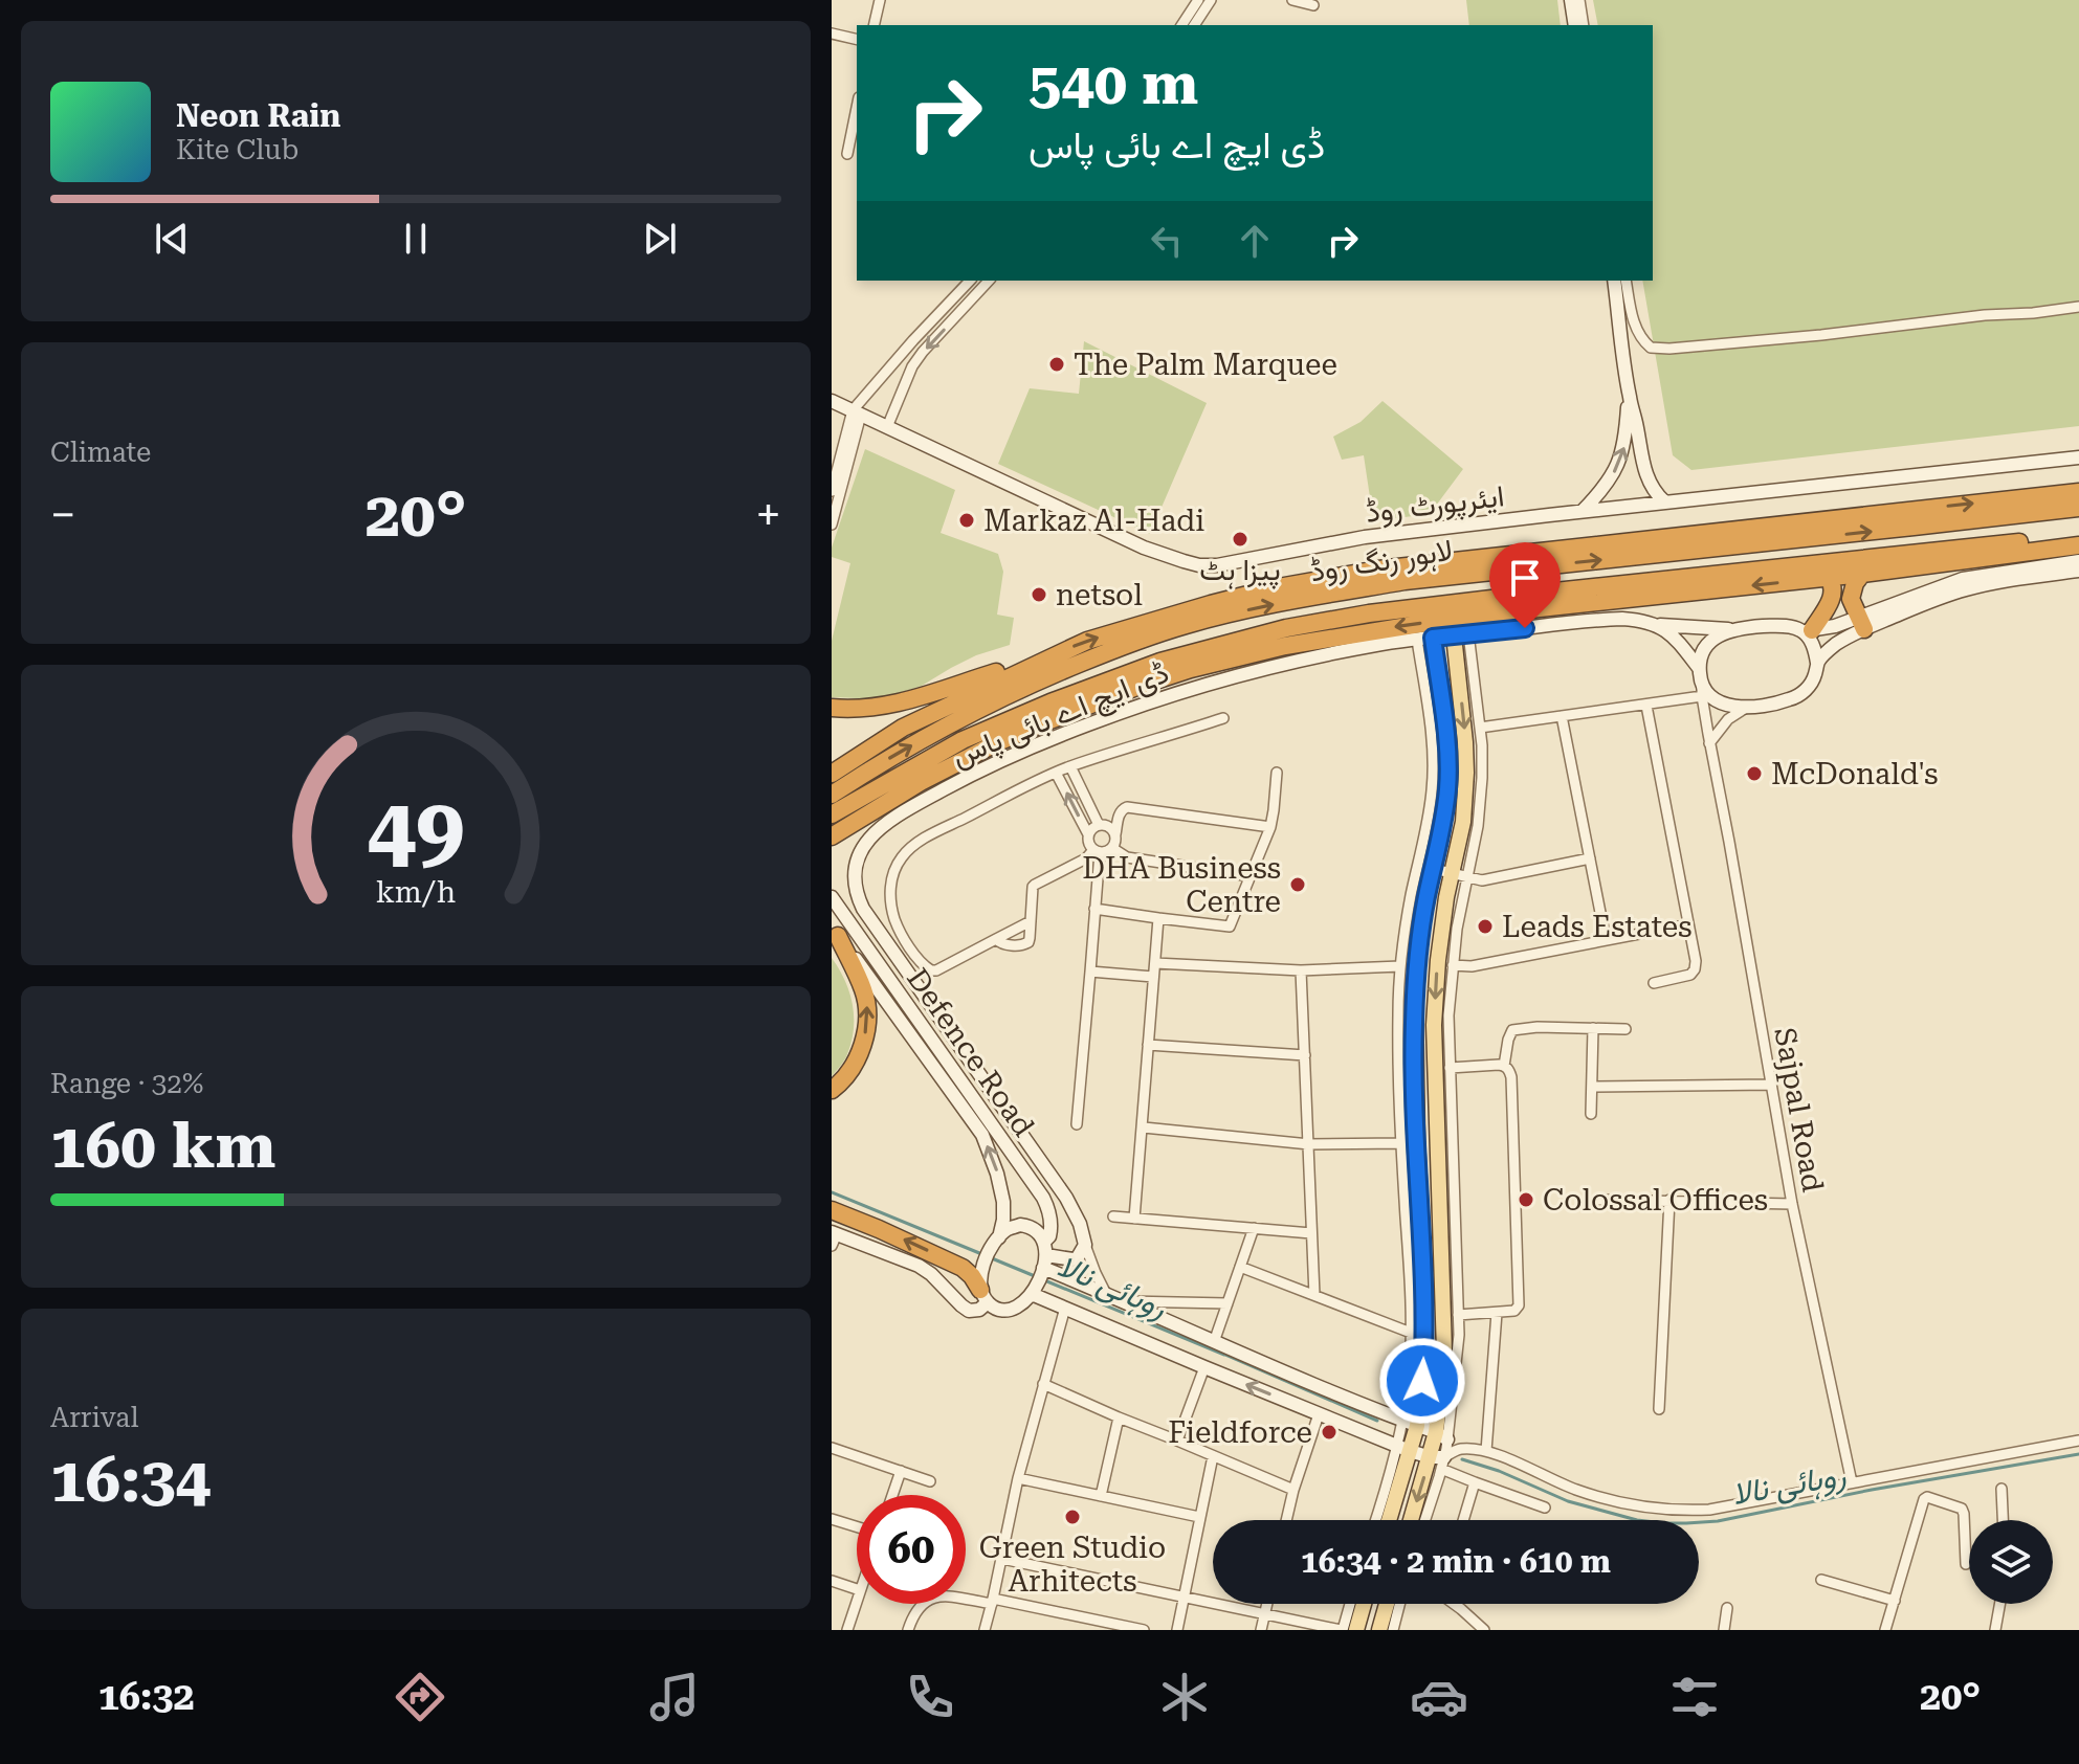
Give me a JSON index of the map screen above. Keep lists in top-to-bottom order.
{
  "streets": {
    "highway": ["لاہور رنگ روڈ"],
    "main road": ["ایئرپورٹ روڈ", "ڈی ایچ اے بائی پاس", "Defence Road"],
    "street": ["Sajpal Road"]
  },
  "crossings": [
    ["ڈی ایچ اے بائی پاس", "Sajpal Road"]
  ],
  "water": ["روہائی نالا"],
  "places": [
    "The Palm Marquee",
    "Markaz Al-Hadi",
    "پیزا ہٹ",
    "netsol",
    "McDonald's",
    "DHA Business Centre",
    "Leads Estates",
    "Colossal Offices",
    "Fieldforce",
    "Green Studio Arhitects"
  ],
  "page": {
    "turn": ["540 m", "ڈی ایچ اے بائی پاس"],
    "song": ["Neon Rain", "Kite Club"],
    "tile": [
      "Climate",
      ["Range · 32%", "160 km"],
      ["Arrival", "16:34"]
    ],
    "heat": ["−", "20°", "+"],
    "limit": "60",
    "trip": "16:34 · 2 min · 610 m",
    "tabs": ["16:32", "20°"],
    "gauge": ["49", "km/h"]
  }
}
